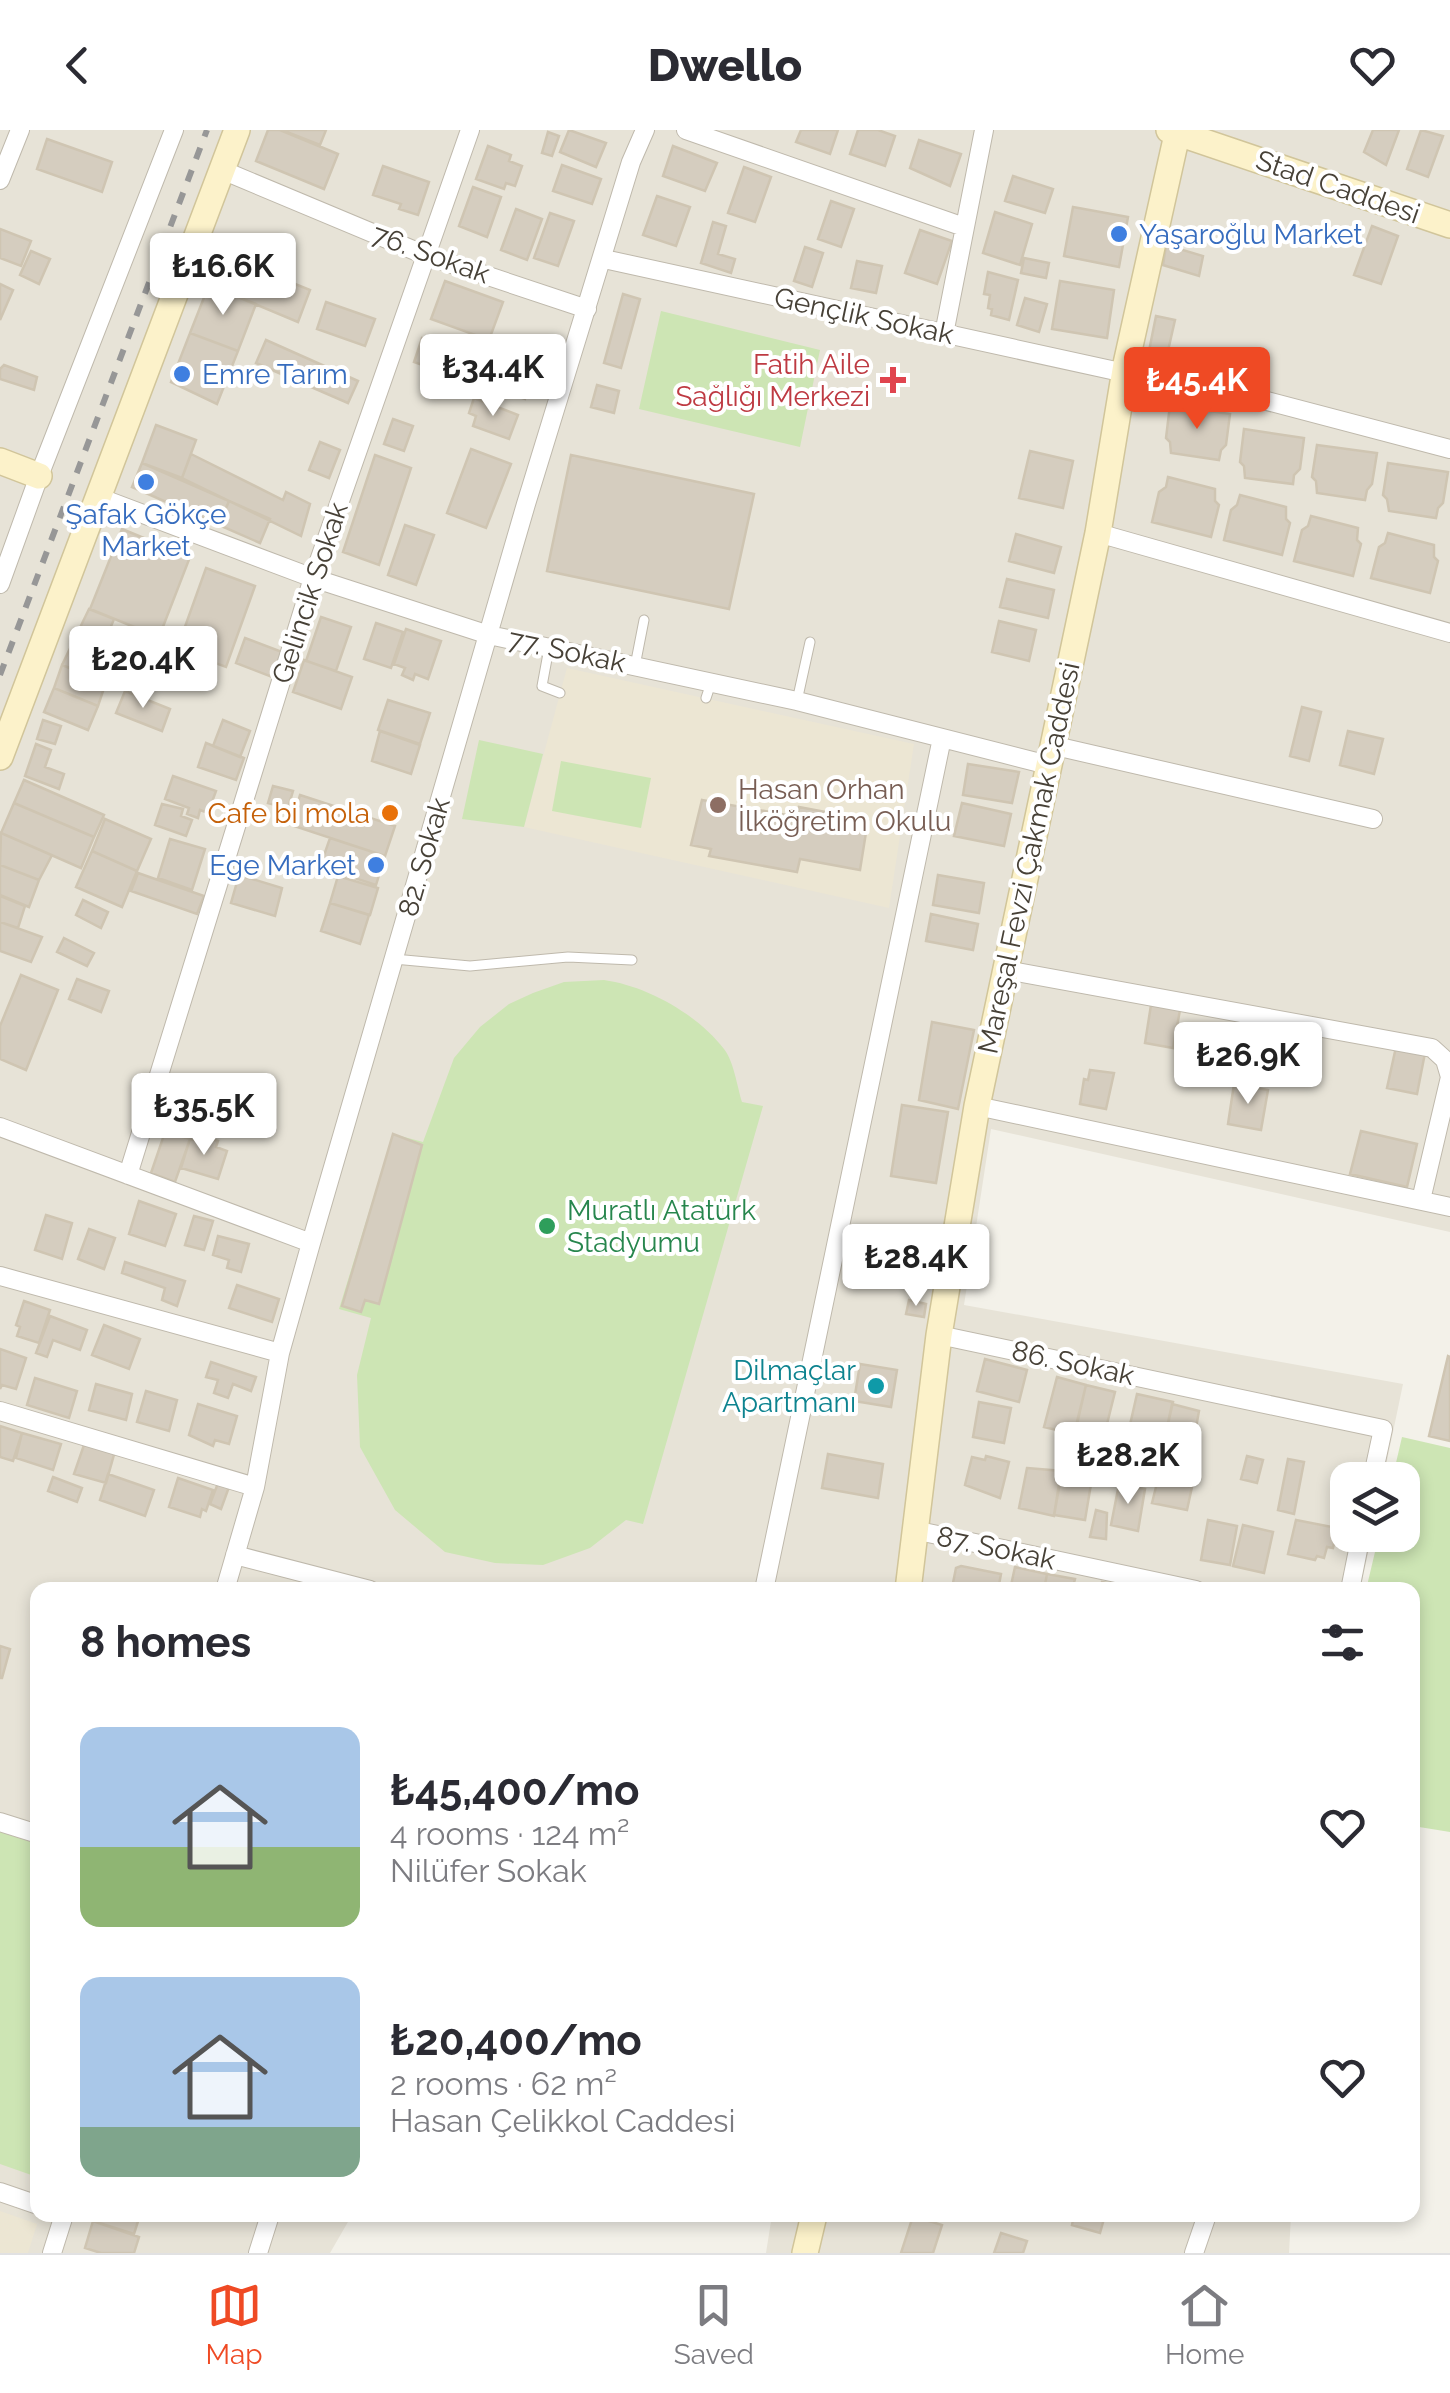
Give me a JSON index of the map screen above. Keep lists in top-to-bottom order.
{
  "streets": {
    "street": [
      "Stad Caddesi",
      "76. Sokak",
      "Gençlik Sokak",
      "Gelincik Sokak",
      "77. Sokak",
      "82. Sokak",
      "Mareşal Fevzi Çakmak Caddesi",
      "86. Sokak",
      "87. Sokak"
    ]
  },
  "crossings": [
    ["Stad Caddesi", "Mareşal Fevzi Çakmak Caddesi"],
    ["76. Sokak", "Gelincik Sokak"],
    ["76. Sokak", "82. Sokak"],
    ["Gençlik Sokak", "82. Sokak"],
    ["Gençlik Sokak", "Mareşal Fevzi Çakmak Caddesi"],
    ["Gelincik Sokak", "77. Sokak"],
    ["77. Sokak", "82. Sokak"],
    ["77. Sokak", "Mareşal Fevzi Çakmak Caddesi"],
    ["Mareşal Fevzi Çakmak Caddesi", "86. Sokak"],
    ["Mareşal Fevzi Çakmak Caddesi", "87. Sokak"]
  ],
  "places": {
    "other": [
      "Yaşaroğlu Market",
      "Emre Tarım",
      "Şafak Gökçe Market",
      "Hasan Orhan İlköğretim Okulu",
      "Cafe bi mola",
      "Ege Market",
      "Muratlı Atatürk Stadyumu",
      "Dilmaçlar Apartmanı"
    ],
    "health": ["Fatih Aile Sağlığı Merkezi"]
  },
  "page": {
    "header": "Dwello",
    "price": [
      "₺16.6K",
      "₺34.4K",
      "₺45.4K",
      "₺20.4K",
      "₺26.9K",
      "₺35.5K",
      "₺28.4K",
      "₺28.2K"
    ],
    "heading": "8 homes",
    "list": [
      {
        "name": "₺45,400/mo",
        "note": "4 rooms · 124 m² · Nilüfer Sokak"
      },
      {
        "name": "₺20,400/mo",
        "note": "2 rooms · 62 m² · Hasan Çelikkol Caddesi"
      }
    ],
    "tabs": ["Map", "Saved", "Home"]
  }
}
